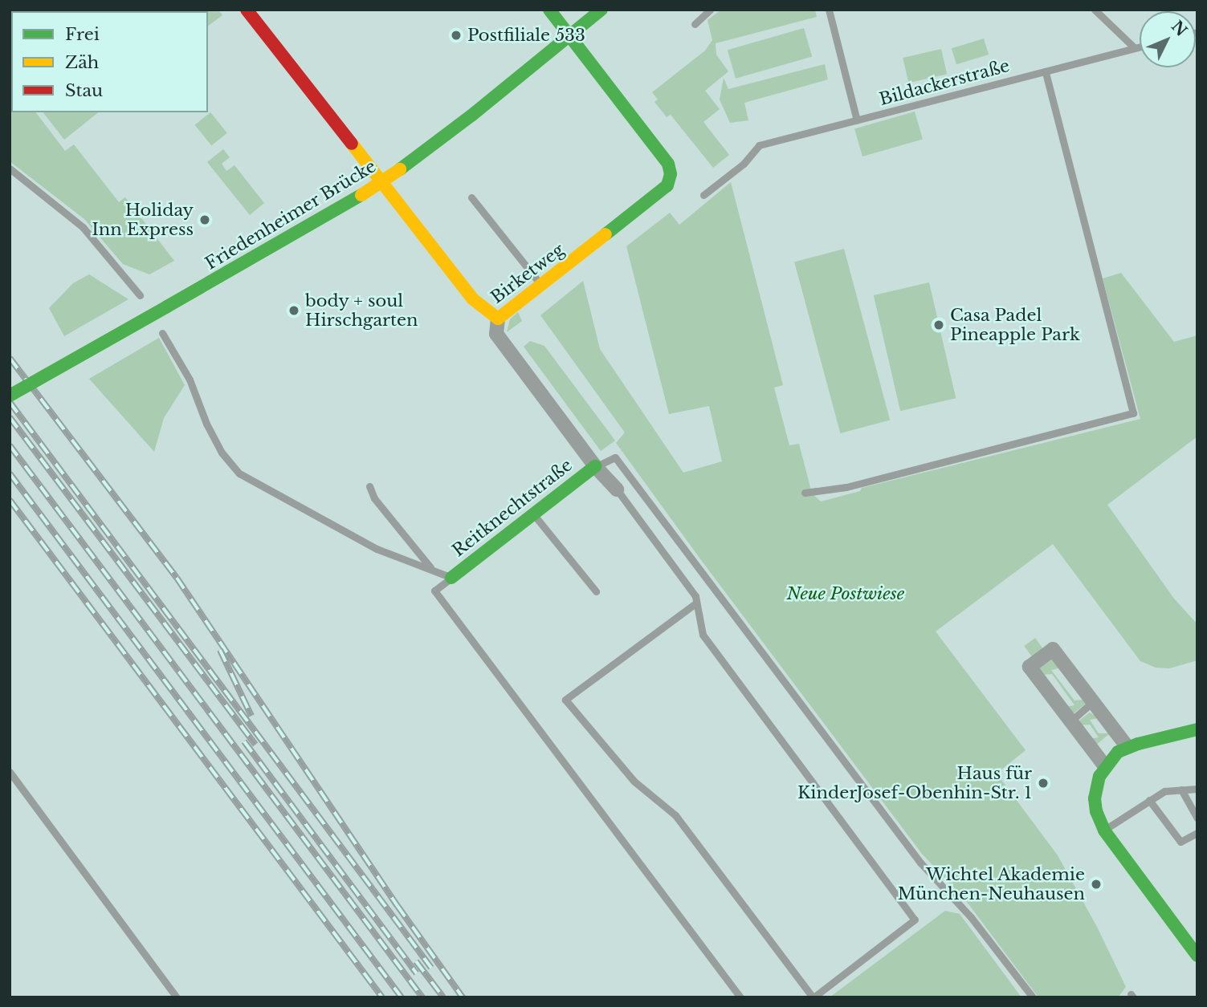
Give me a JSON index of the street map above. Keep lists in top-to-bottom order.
{
  "streets": {
    "street": ["Friedenheimer Brücke", "Birketweg", "Reitknechtstraße"],
    "lane": ["Bildackerstraße"]
  },
  "crossings": [
    ["Friedenheimer Brücke", "Birketweg"],
    ["Birketweg", "Reitknechtstraße"]
  ],
  "parks": ["Neue Postwiese"],
  "places": [
    "Postfiliale 533",
    "Holiday Inn Express",
    "body + soul Hirschgarten",
    "Casa Padel Pineapple Park",
    "Haus für KinderJosef-Obenhin-Str. 1",
    "Wichtel Akademie München-Neuhausen"
  ],
  "legend": ["Frei", "Zäh", "Stau"],
  "north": "top right"
}
